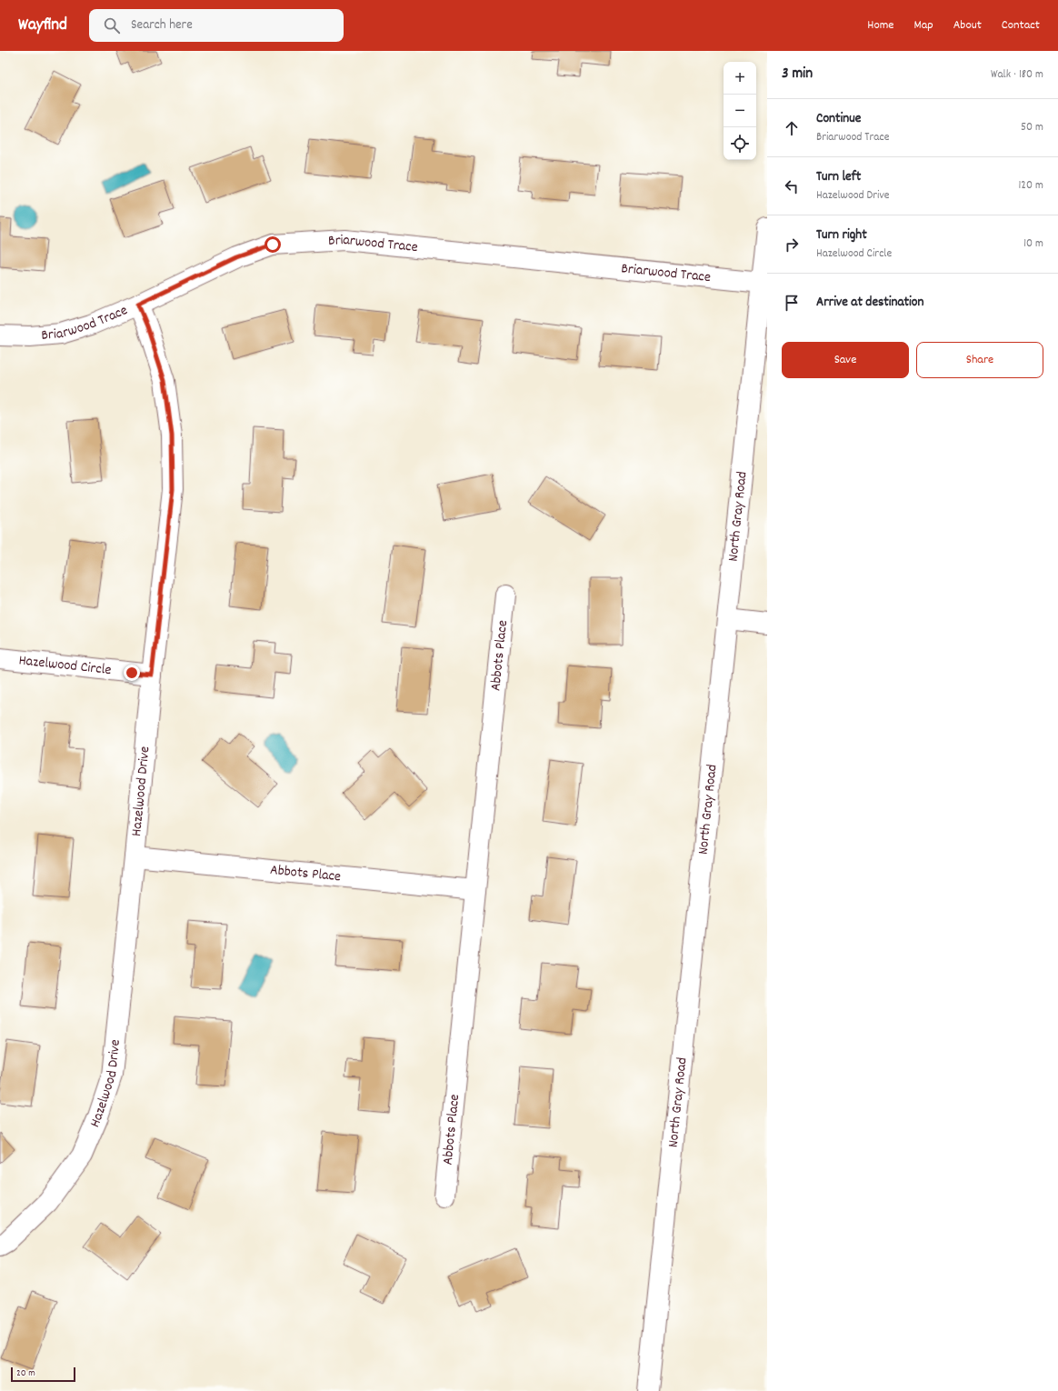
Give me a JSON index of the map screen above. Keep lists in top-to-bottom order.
{
  "streets": {
    "street": [
      "Briarwood Trace",
      "North Gray Road",
      "Abbots Place",
      "Hazelwood Circle",
      "Hazelwood Drive"
    ]
  },
  "crossings": [
    ["Briarwood Trace", "North Gray Road"],
    ["Briarwood Trace", "Hazelwood Drive"],
    ["Abbots Place", "Hazelwood Drive"],
    ["Hazelwood Circle", "Hazelwood Drive"]
  ],
  "scale_bar": "20 m",
  "page": {
    "header": "Wayfind",
    "search": "Search here",
    "nav": [
      "Home",
      "Map",
      "About",
      "Contact"
    ],
    "heading": ["3 min", "Walk · 180 m"],
    "map_buttons": ["+", "−"],
    "list": [
      ["Continue", "Briarwood Trace", "50 m"],
      ["Turn left", "Hazelwood Drive", "120 m"],
      ["Turn right", "Hazelwood Circle", "10 m"],
      "Arrive at destination"
    ],
    "buttons": ["Save", "Share"],
    "scale": "20 m"
  }
}
